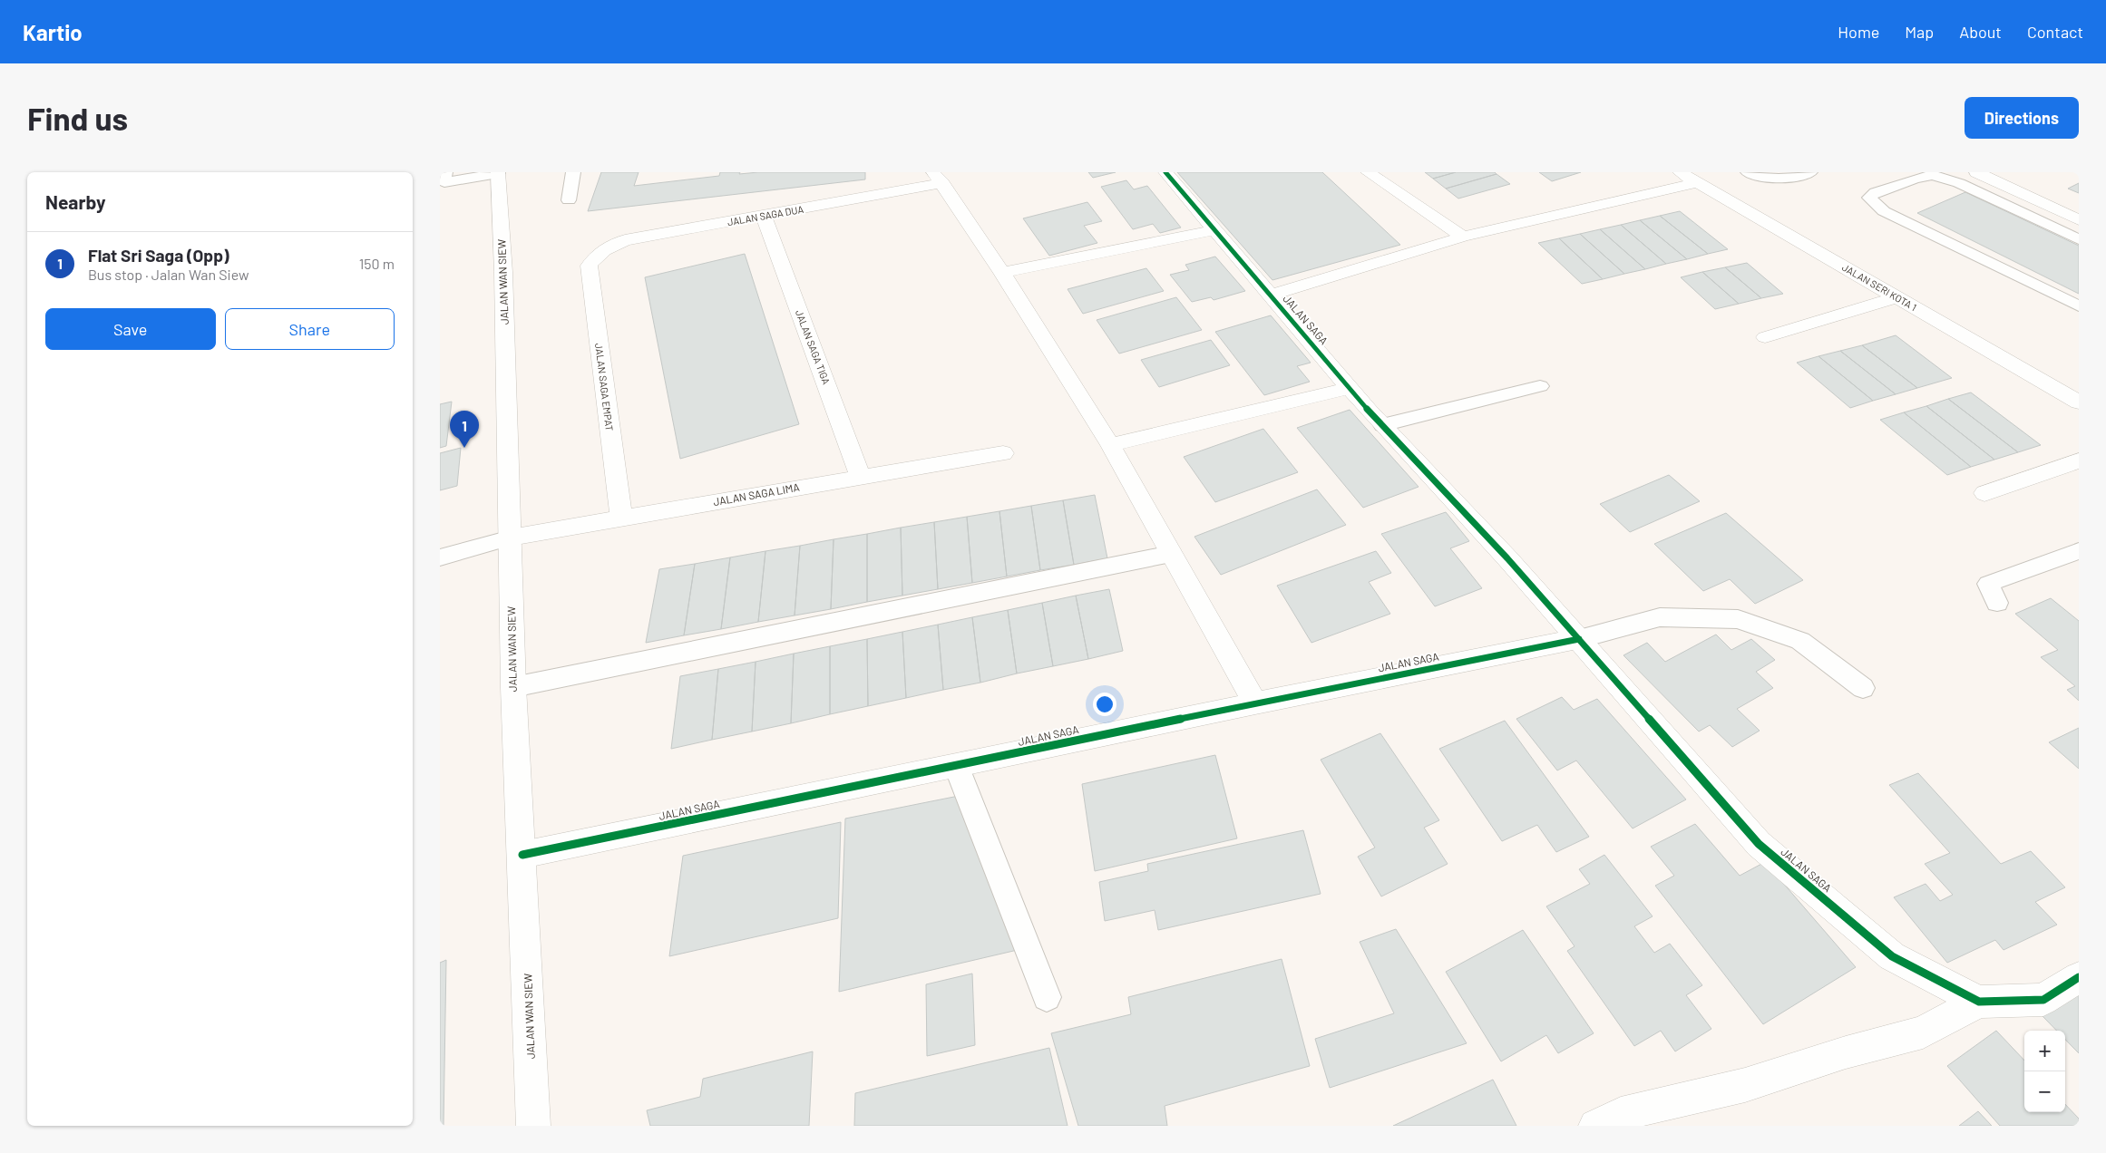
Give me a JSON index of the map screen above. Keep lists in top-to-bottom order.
{
  "streets": {
    "street": [
      "JALAN SAGA DUA",
      "JALAN WAN SIEW",
      "JALAN SERI KOTA 1",
      "JALAN SAGA",
      "JALAN SAGA TIGA",
      "JALAN SAGA EMPAT",
      "JALAN SAGA LIMA"
    ]
  },
  "crossings": [
    ["JALAN SAGA DUA", "JALAN SAGA TIGA"],
    ["JALAN SAGA DUA", "JALAN SAGA EMPAT"],
    ["JALAN WAN SIEW", "JALAN SAGA"],
    ["JALAN WAN SIEW", "JALAN SAGA LIMA"],
    ["JALAN SAGA TIGA", "JALAN SAGA LIMA"],
    ["JALAN SAGA EMPAT", "JALAN SAGA LIMA"]
  ],
  "page": {
    "header": "Kartio",
    "nav": [
      "Home",
      "Map",
      "About",
      "Contact"
    ],
    "buttons": [
      "Directions",
      ["Save", "Share"]
    ],
    "title": "Find us",
    "heading": "Nearby",
    "list": [
      {
        "mark": "1",
        "name": "Flat Sri Saga (Opp)",
        "note": "Bus stop · Jalan Wan Siew",
        "value": "150 m"
      }
    ],
    "pins": "1",
    "map_buttons": ["+", "−"]
  }
}
